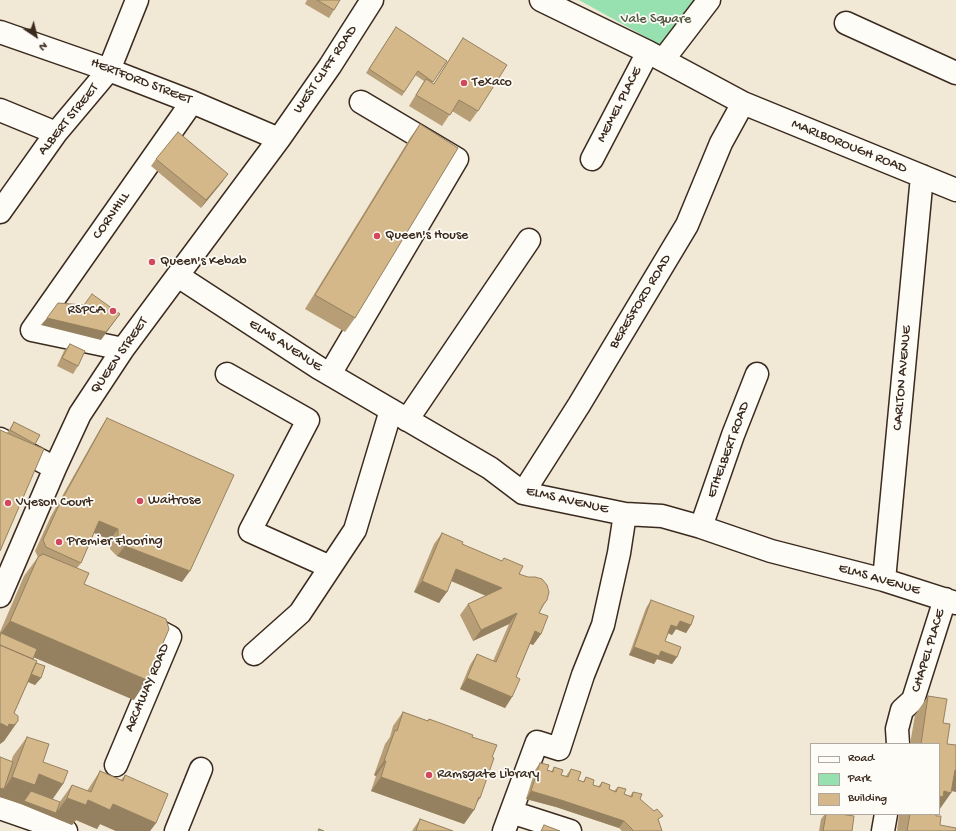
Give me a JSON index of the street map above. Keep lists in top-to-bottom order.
{
  "streets": {
    "street": [
      "WEST CLIFF ROAD",
      "HERTFORD STREET",
      "MEMEL PLACE",
      "ALBERT STREET",
      "MARLBOROUGH ROAD",
      "CORNHILL",
      "BERESFORD ROAD",
      "ELMS AVENUE",
      "QUEEN STREET",
      "CARLTON AVENUE",
      "ETHELBERT ROAD",
      "CHAPEL PLACE",
      "ARCHWAY ROAD"
    ]
  },
  "crossings": [
    ["WEST CLIFF ROAD", "HERTFORD STREET"],
    ["WEST CLIFF ROAD", "QUEEN STREET"],
    ["HERTFORD STREET", "ALBERT STREET"],
    ["HERTFORD STREET", "CORNHILL"],
    ["HERTFORD STREET", "QUEEN STREET"],
    ["MARLBOROUGH ROAD", "BERESFORD ROAD"],
    ["MARLBOROUGH ROAD", "CARLTON AVENUE"],
    ["CORNHILL", "QUEEN STREET"],
    ["BERESFORD ROAD", "ELMS AVENUE"],
    ["ELMS AVENUE", "QUEEN STREET"],
    ["ELMS AVENUE", "CARLTON AVENUE"],
    ["ELMS AVENUE", "ETHELBERT ROAD"],
    ["ELMS AVENUE", "CHAPEL PLACE"]
  ],
  "parks": ["Vale Square"],
  "places": [
    "Texaco",
    "Queen's House",
    "Queen's Kebab",
    "RSPCA",
    "Waitrose",
    "Vyeson Court",
    "Premier Flooring",
    "Ramsgate Library"
  ],
  "legend": ["Road", "Park", "Building"],
  "north": "bottom right"
}
